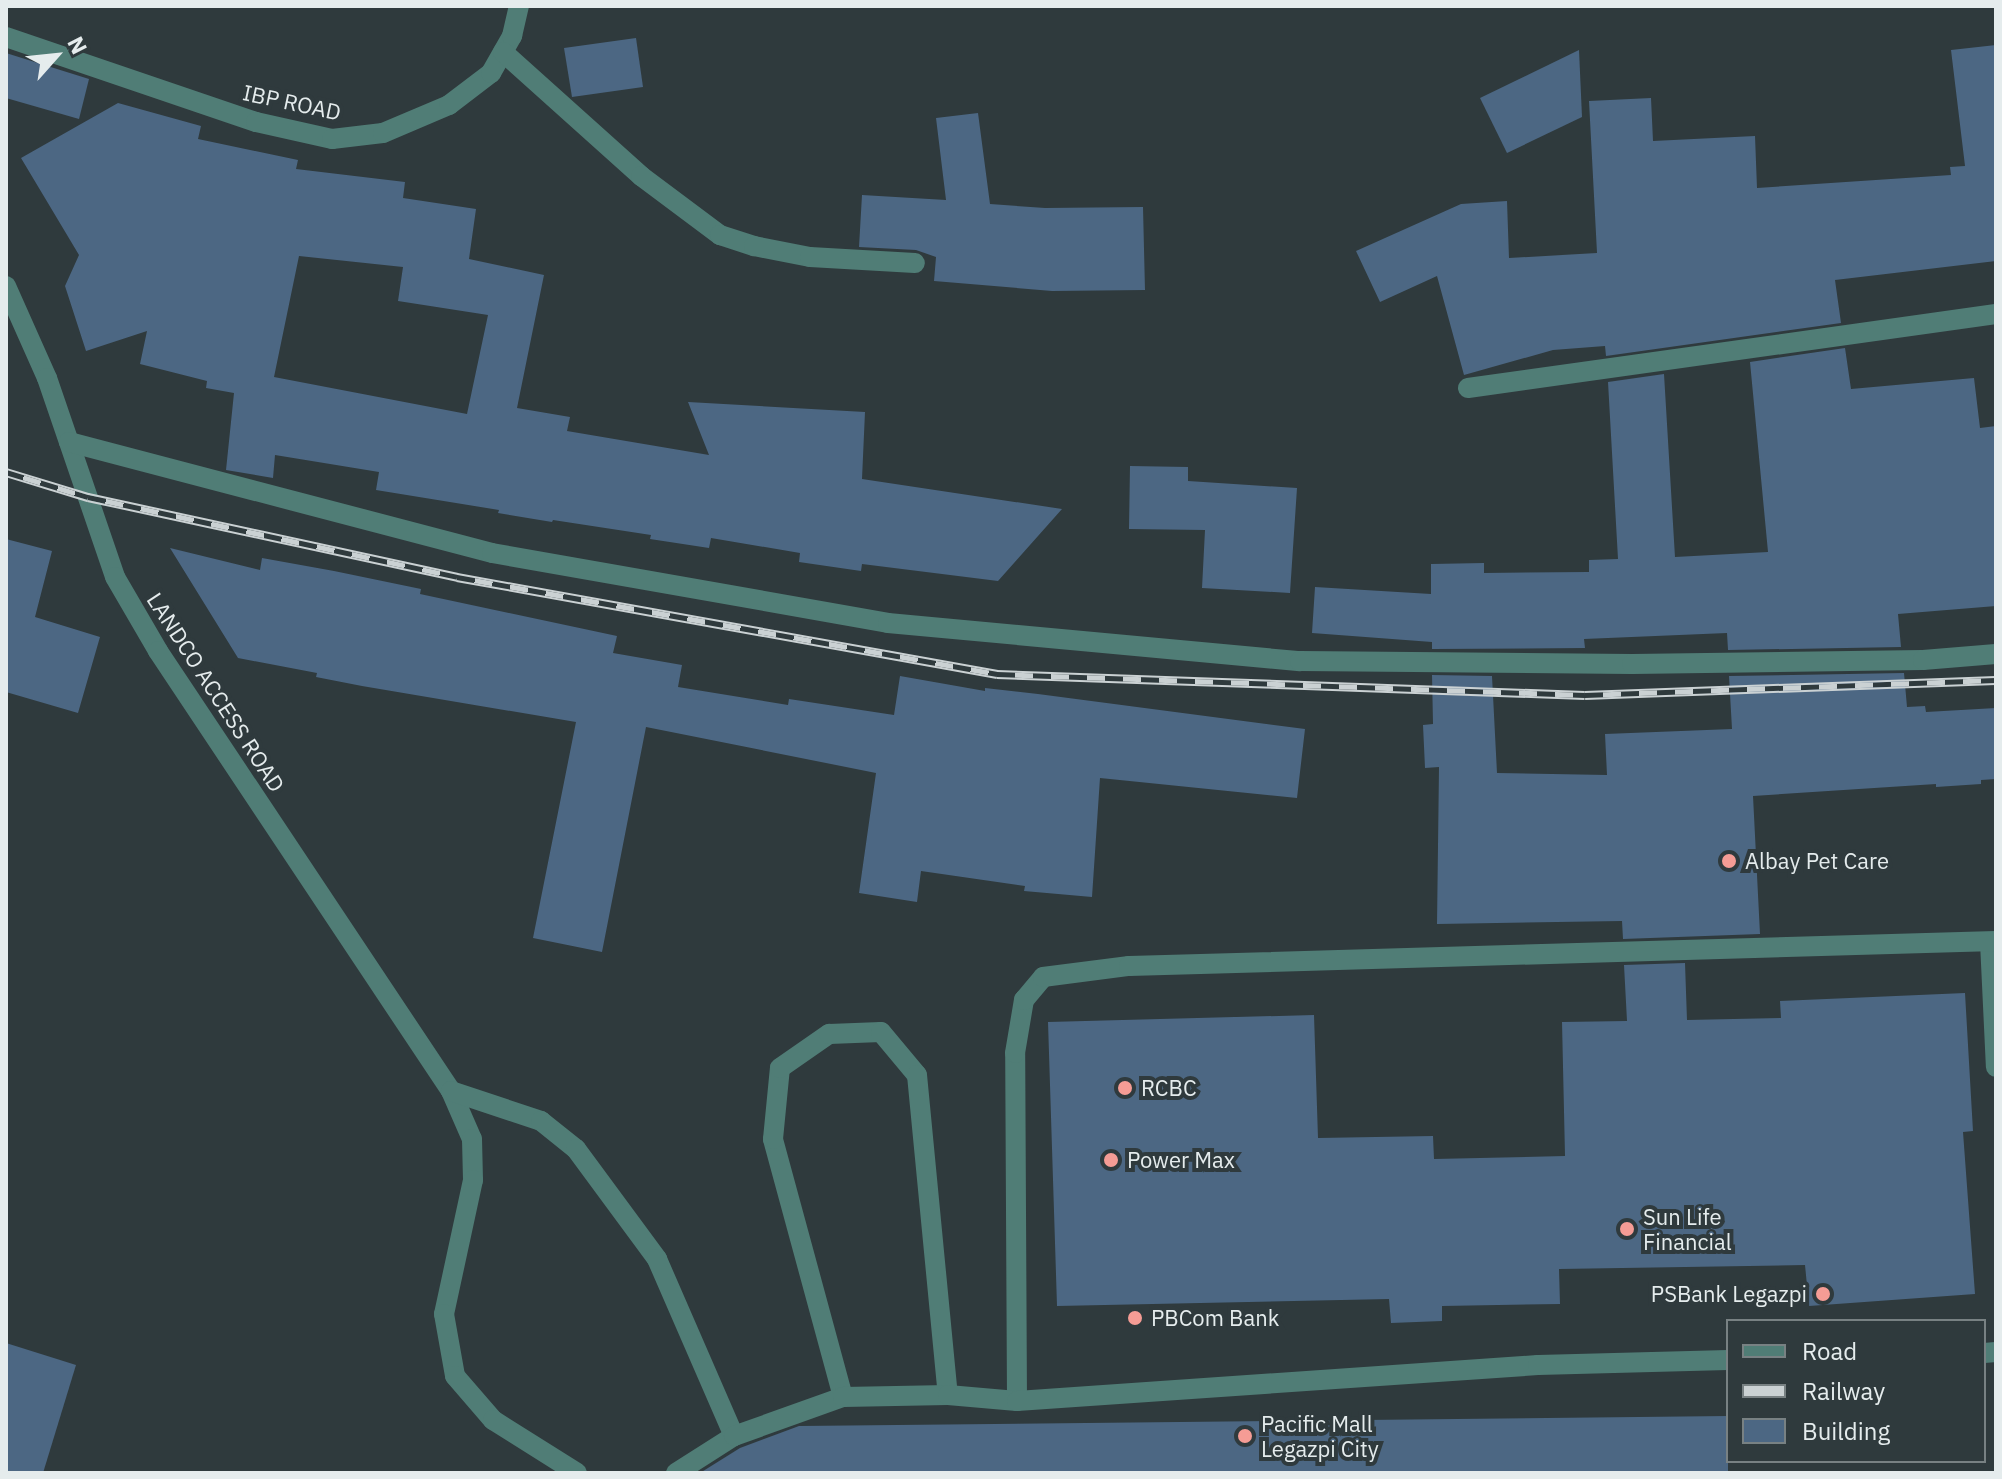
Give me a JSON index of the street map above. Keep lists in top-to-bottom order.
{
  "streets": {
    "street": ["IBP ROAD", "LANDCO ACCESS ROAD"]
  },
  "places": [
    "Albay Pet Care",
    "RCBC",
    "Power Max",
    "Sun Life Financial",
    "PSBank Legazpi",
    "PBCom Bank",
    "Pacific Mall Legazpi City"
  ],
  "legend": ["Road", "Railway", "Building"],
  "north": "top right"
}
